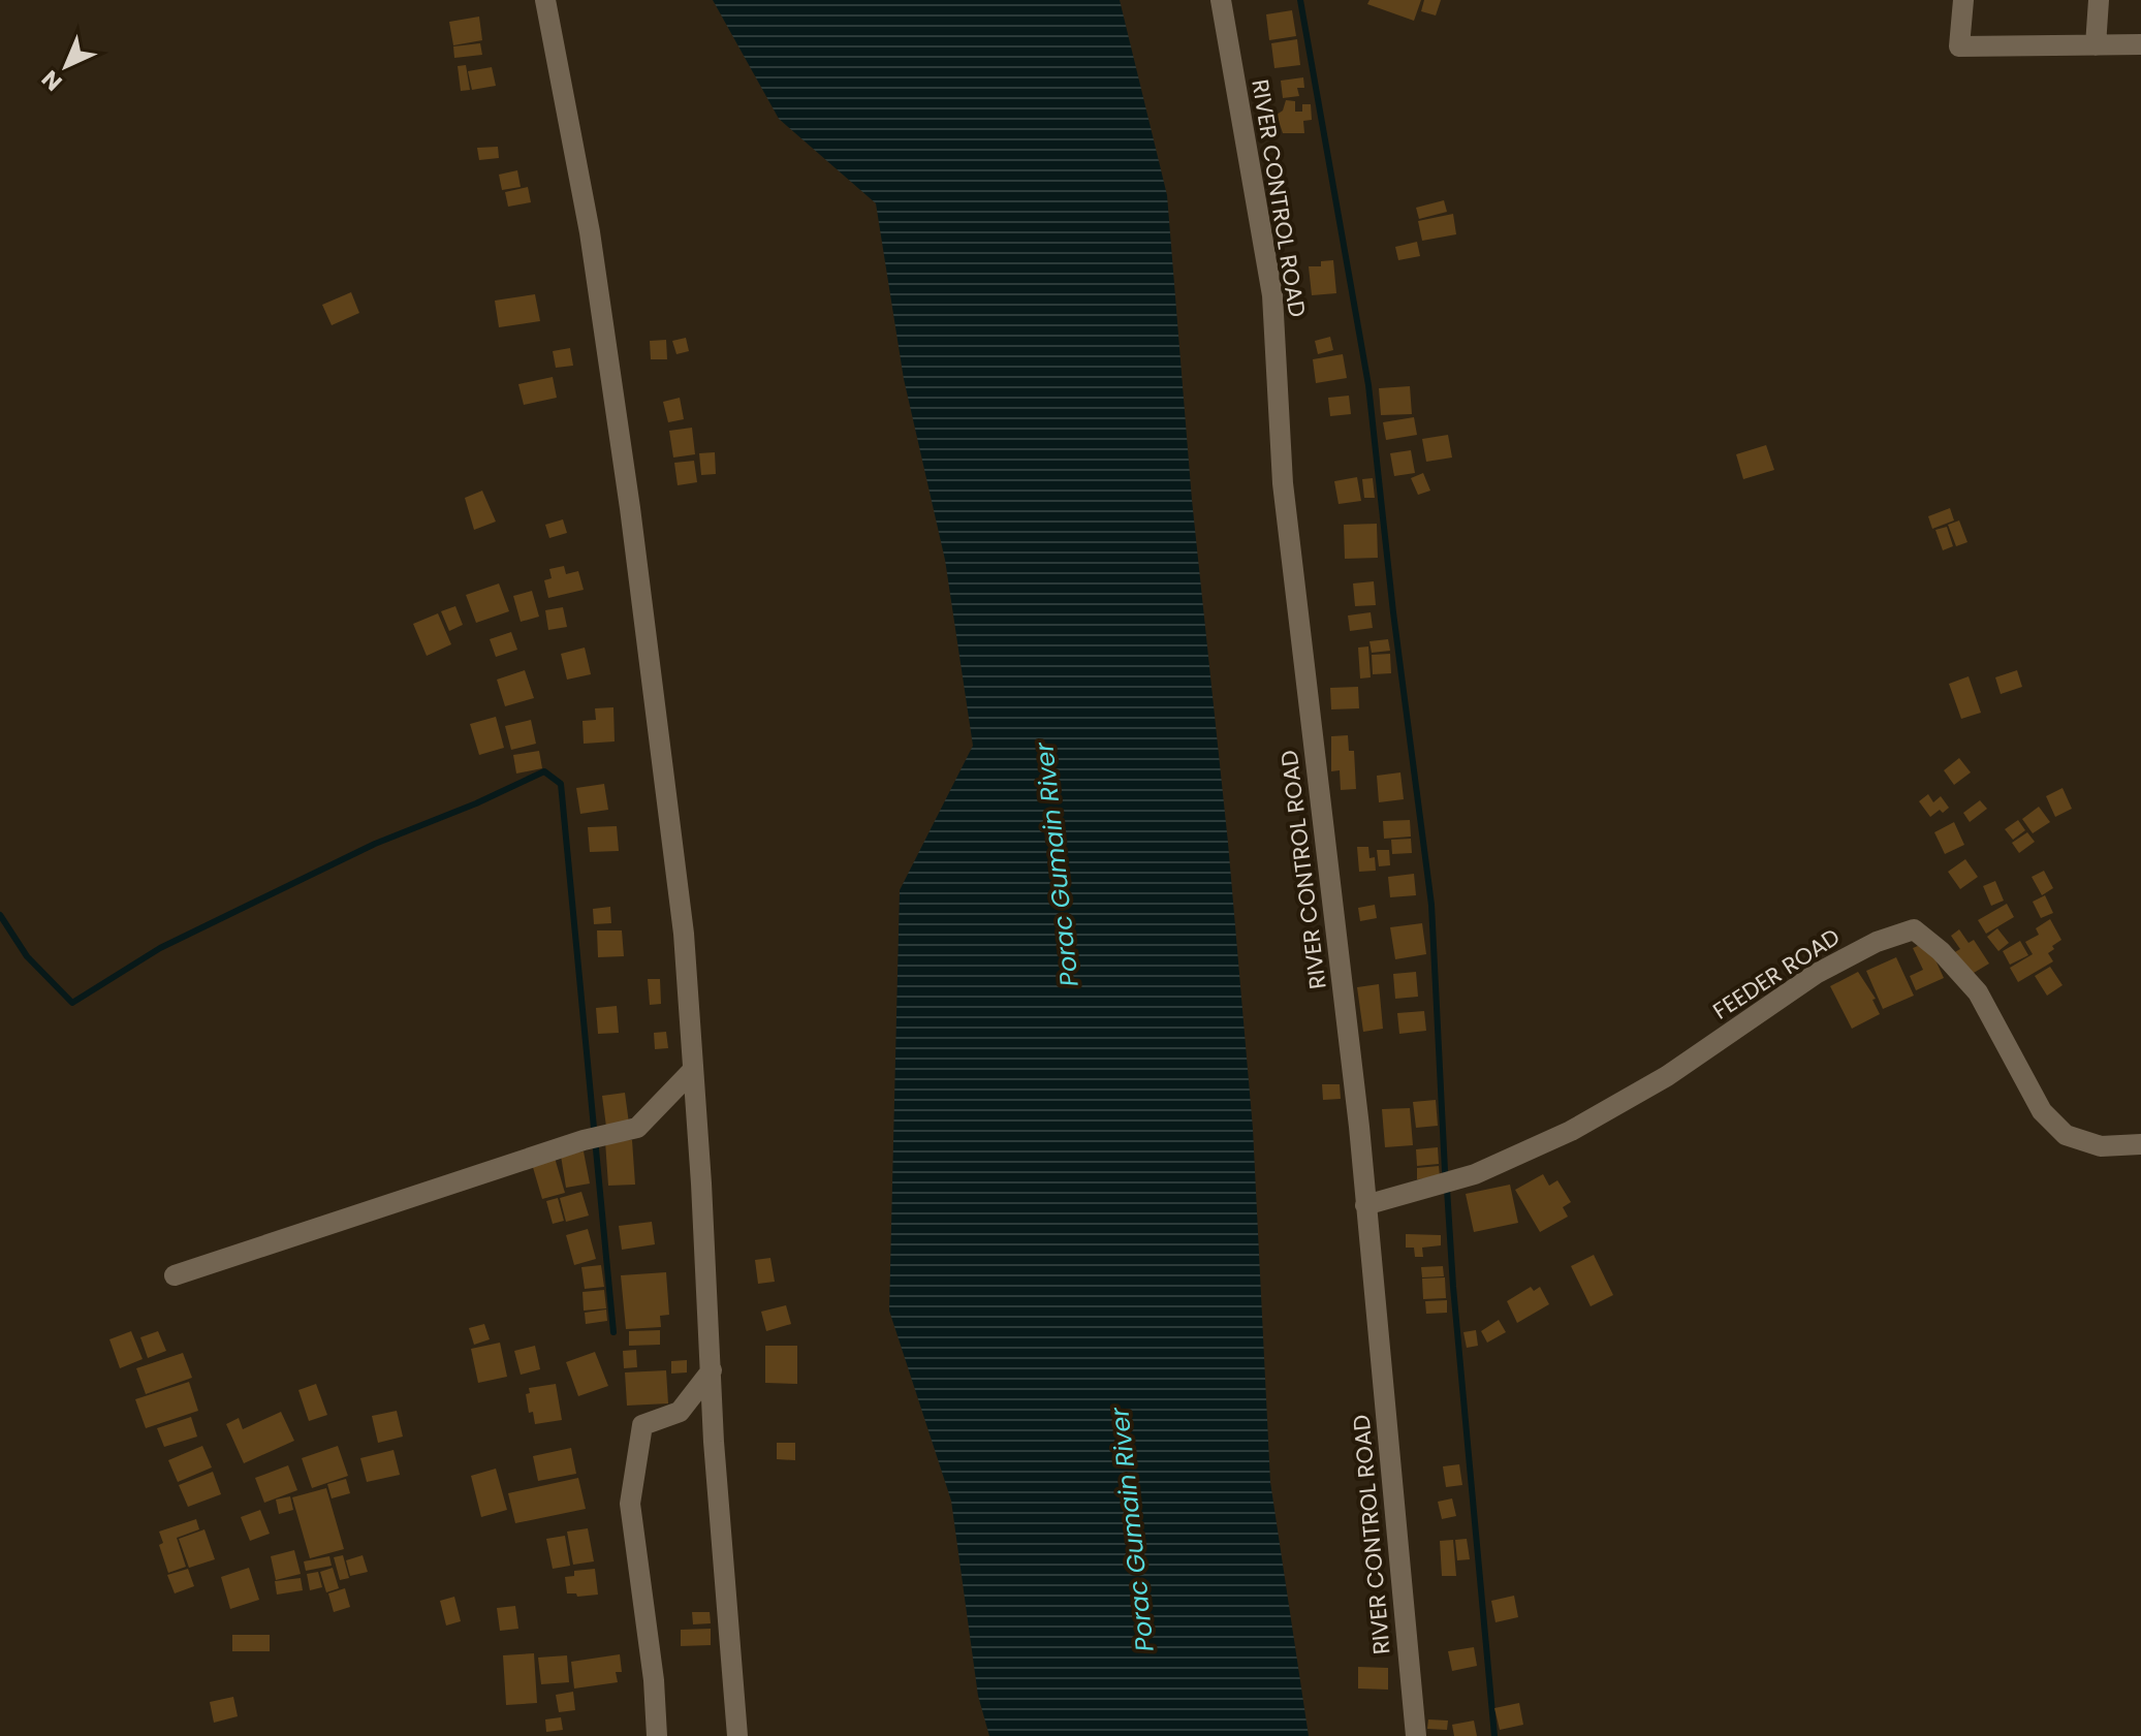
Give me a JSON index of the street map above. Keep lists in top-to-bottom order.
{
  "streets": {
    "street": ["RIVER CONTROL ROAD", "FEEDER ROAD"]
  },
  "crossings": [
    ["RIVER CONTROL ROAD", "FEEDER ROAD"]
  ],
  "water": ["Porac Gumain River"],
  "north": "bottom left"
}
